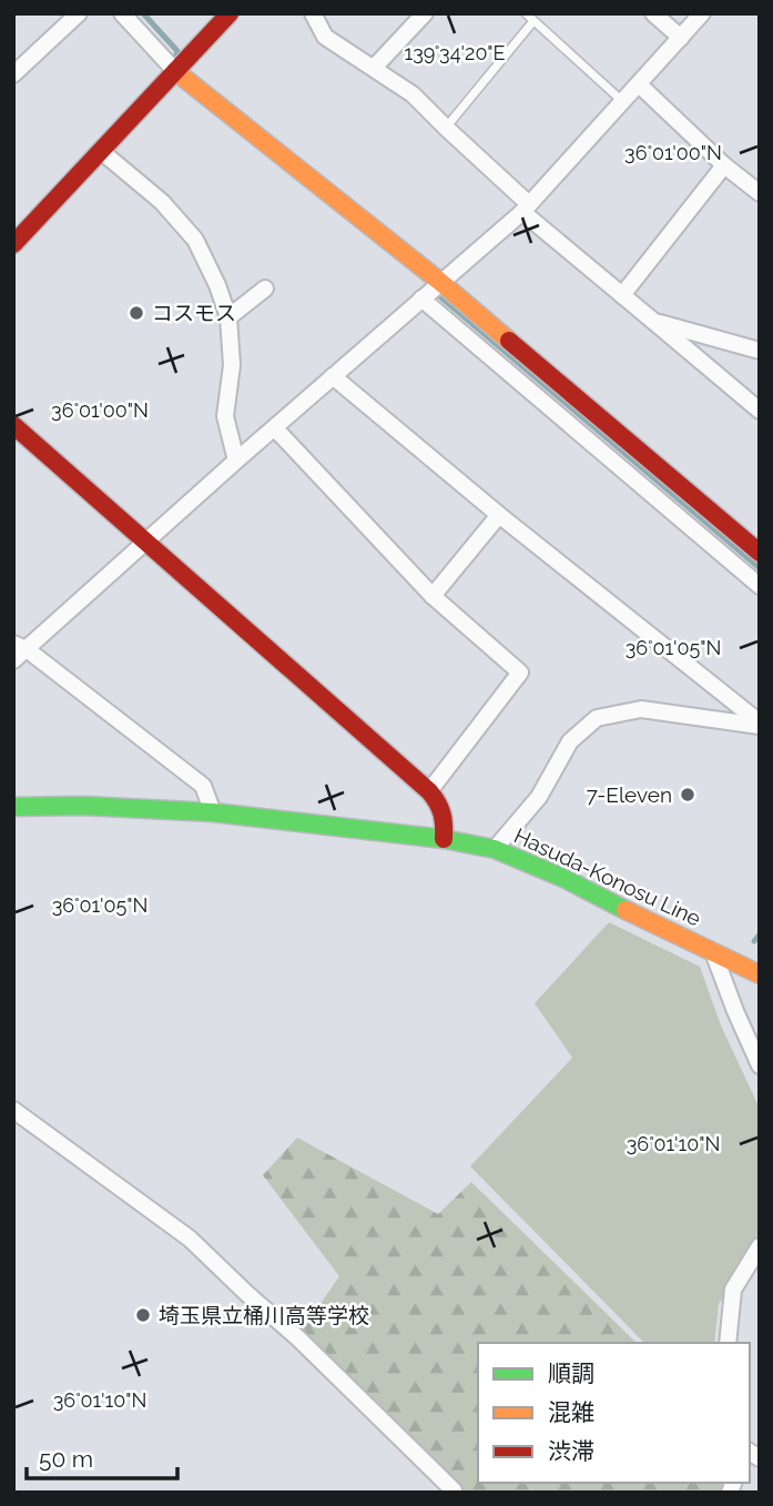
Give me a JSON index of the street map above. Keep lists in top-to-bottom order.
{
  "streets": {
    "street": ["Hasuda-Konosu Line"]
  },
  "places": ["コスモス", "7-Eleven", "埼玉県立桶川高等学校"],
  "legend": ["順調", "混雑", "渋滞"],
  "scale_bar": "50 m",
  "coordinates": [
    "139°34'20\"E",
    "36°01'00\"N",
    "36°01'05\"N",
    "36°01'10\"N"
  ]
}
